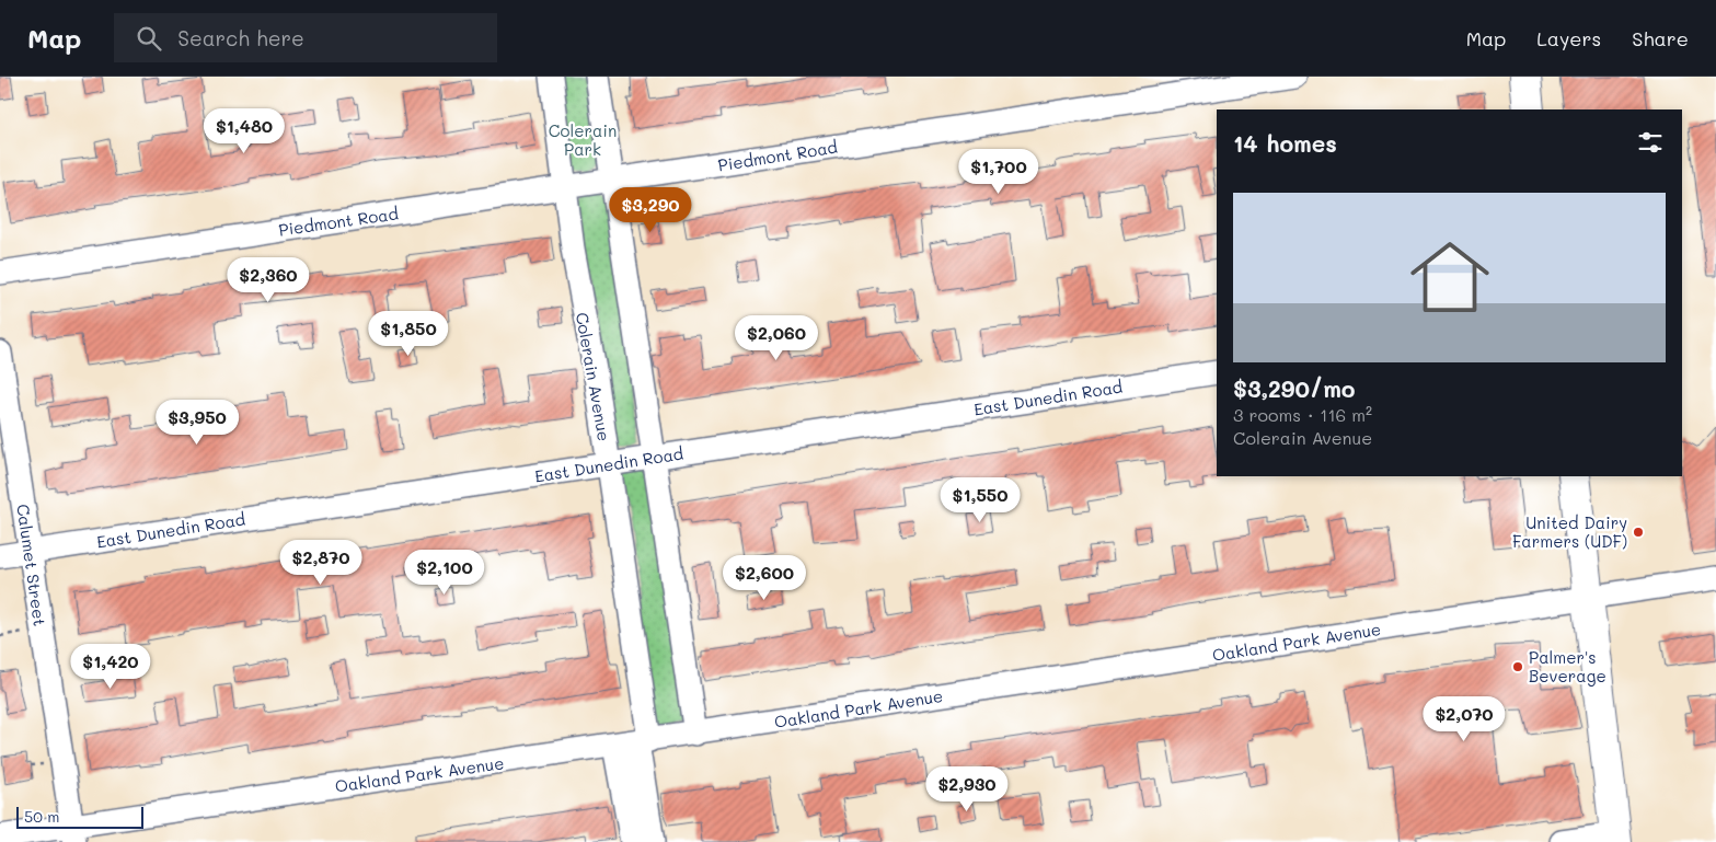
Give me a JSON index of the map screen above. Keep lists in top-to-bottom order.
{
  "streets": {
    "street": [
      "Piedmont Road",
      "Colerain Avenue",
      "East Dunedin Road",
      "Calumet Street",
      "Oakland Park Avenue"
    ]
  },
  "crossings": [
    ["Piedmont Road", "Colerain Avenue"],
    ["Colerain Avenue", "East Dunedin Road"],
    ["Colerain Avenue", "Oakland Park Avenue"],
    ["East Dunedin Road", "Calumet Street"],
    ["Calumet Street", "Oakland Park Avenue"]
  ],
  "parks": ["Colerain Park"],
  "places": ["United Dairy Farmers (UDF)", "Palmer's Beverage"],
  "scale_bar": "50 m",
  "page": {
    "header": "Map",
    "search": "Search here",
    "nav": ["Map", "Layers", "Share"],
    "price": [
      "$1,480",
      "$1,700",
      "$3,290",
      "$2,360",
      "$1,850",
      "$2,060",
      "$3,950",
      "$1,550",
      "$2,870",
      "$2,100",
      "$2,600",
      "$1,420",
      "$2,070",
      "$2,930"
    ],
    "heading": "14 homes",
    "list": [
      {
        "name": "$3,290/mo",
        "note": "3 rooms · 116 m² · Colerain Avenue"
      }
    ],
    "scale": "50 m"
  }
}
